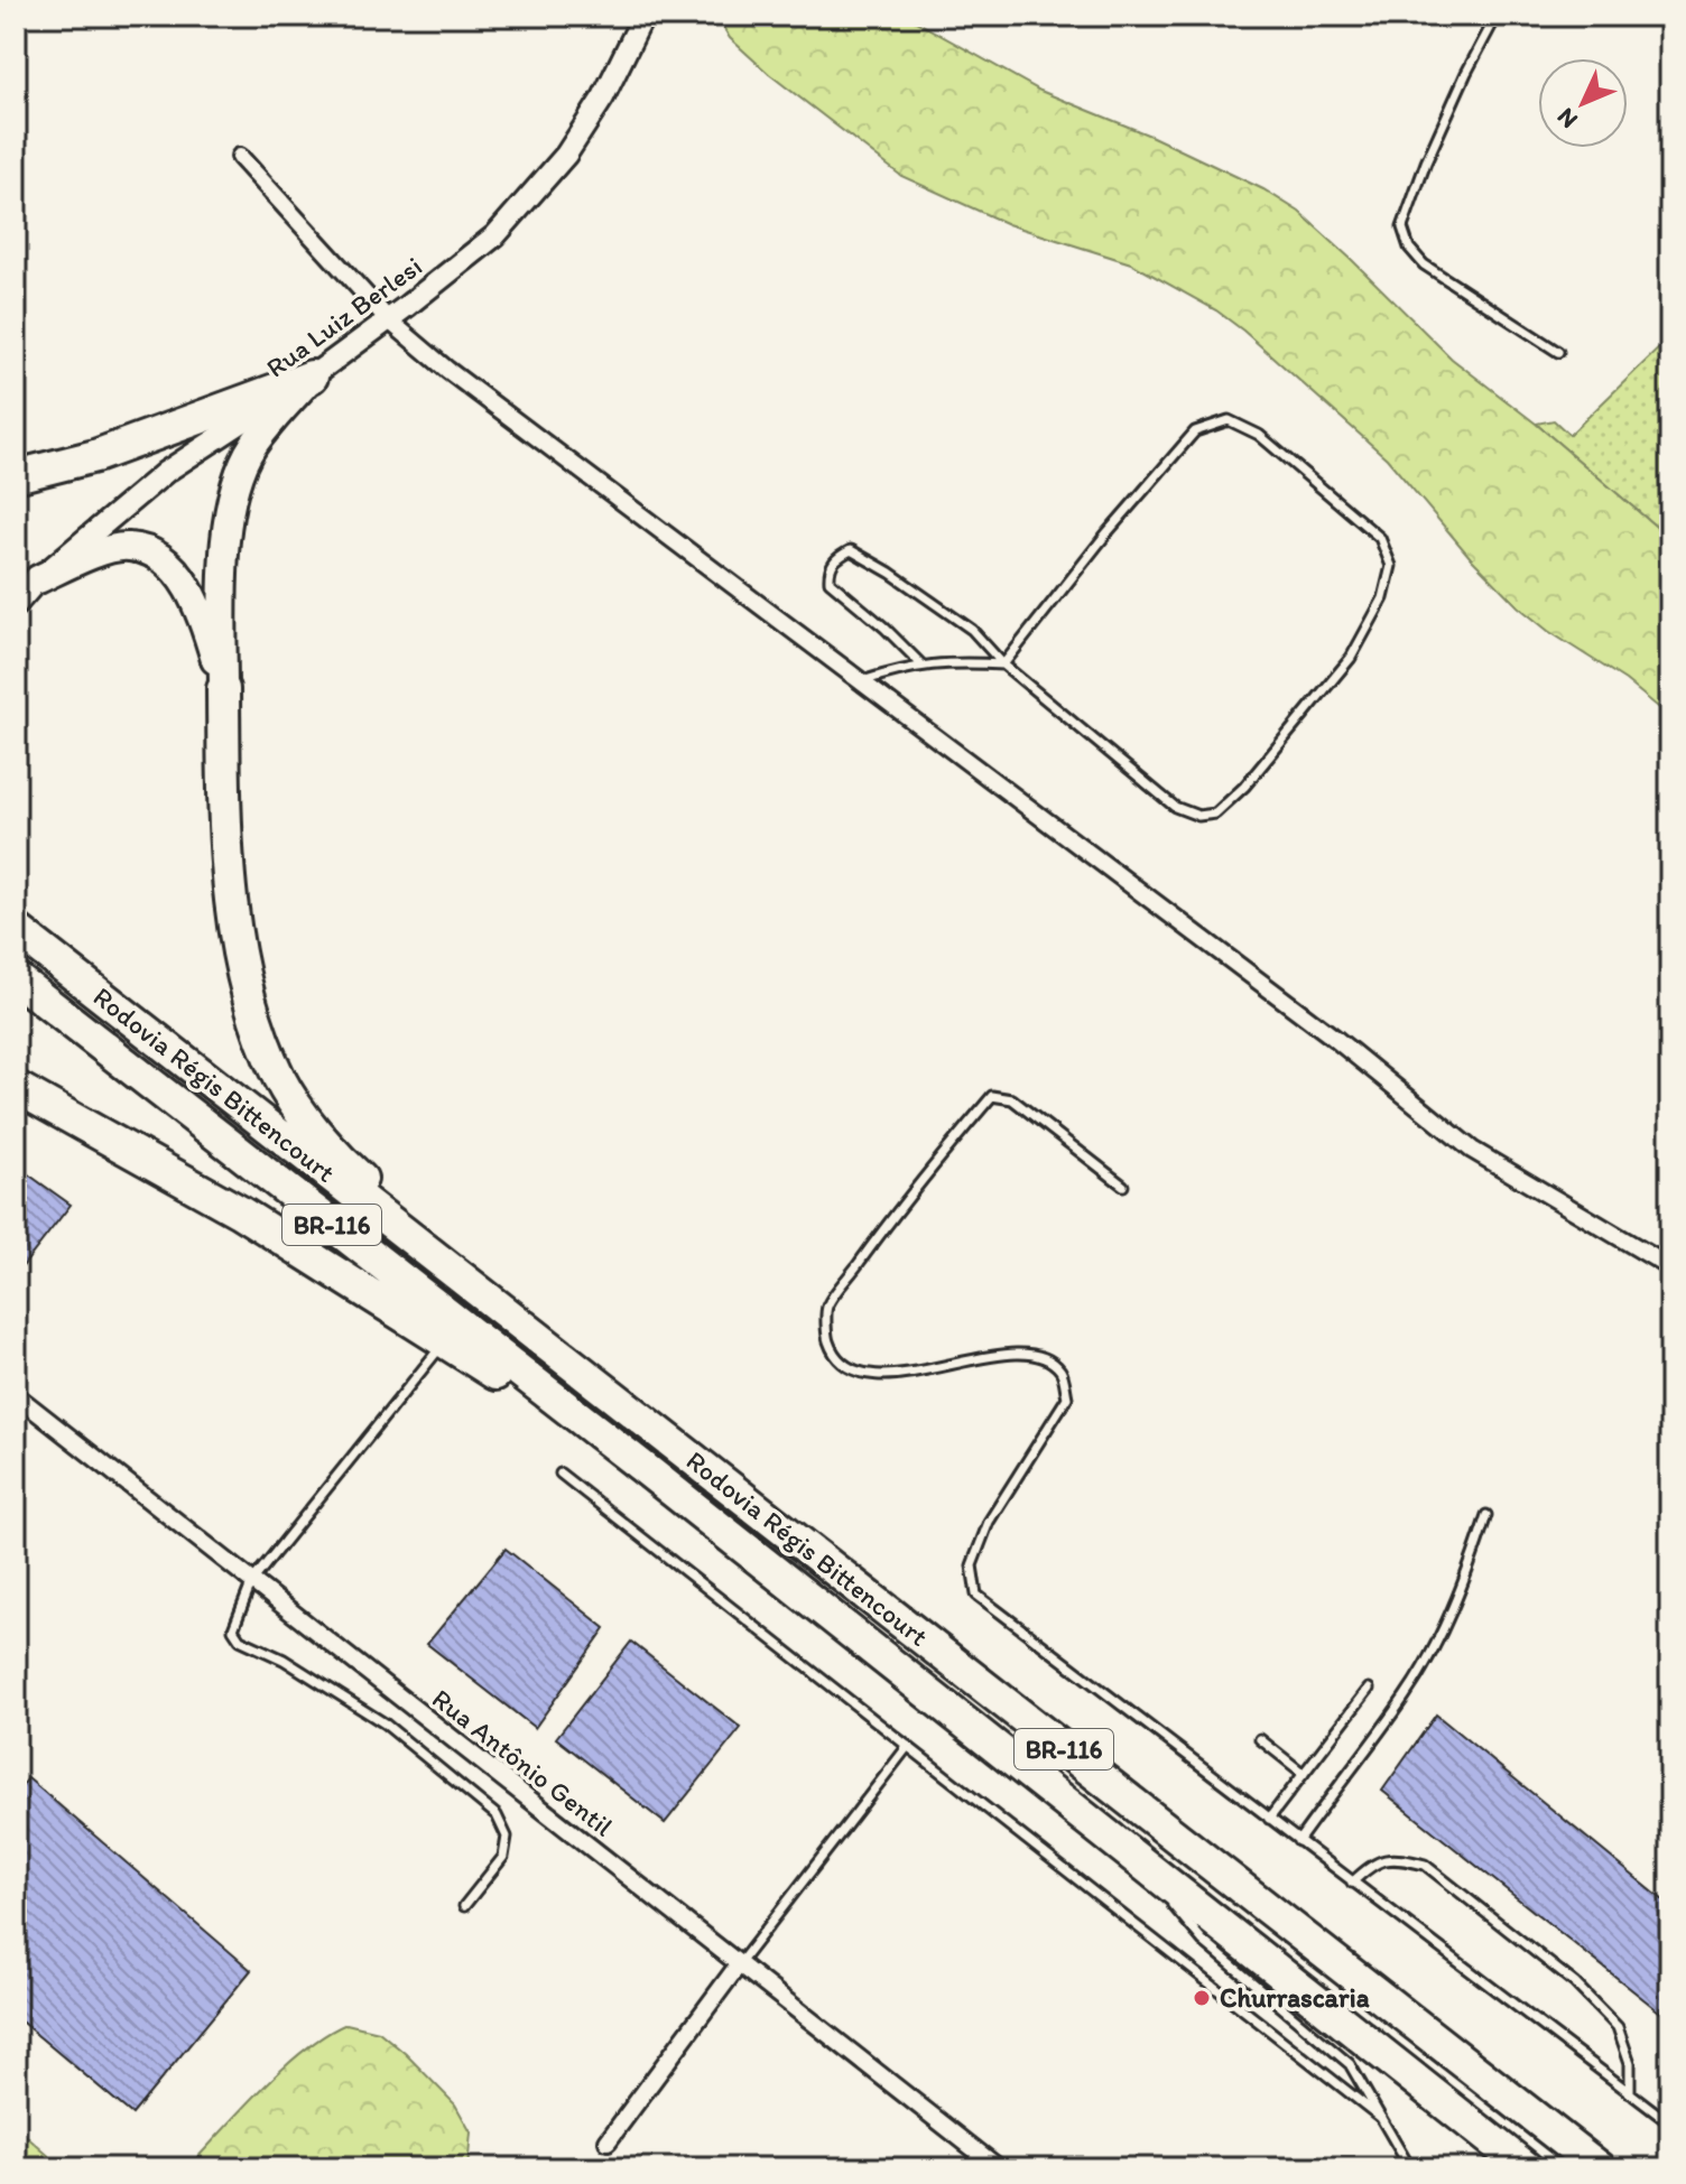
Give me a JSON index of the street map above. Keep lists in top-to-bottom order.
{
  "streets": {
    "highway": ["Rodovia Régis Bittencourt", "BR-116"],
    "street": ["Rua Luiz Berlesi", "Rua Antônio Gentil"]
  },
  "places": ["Churrascaria"],
  "north": "bottom left"
}
